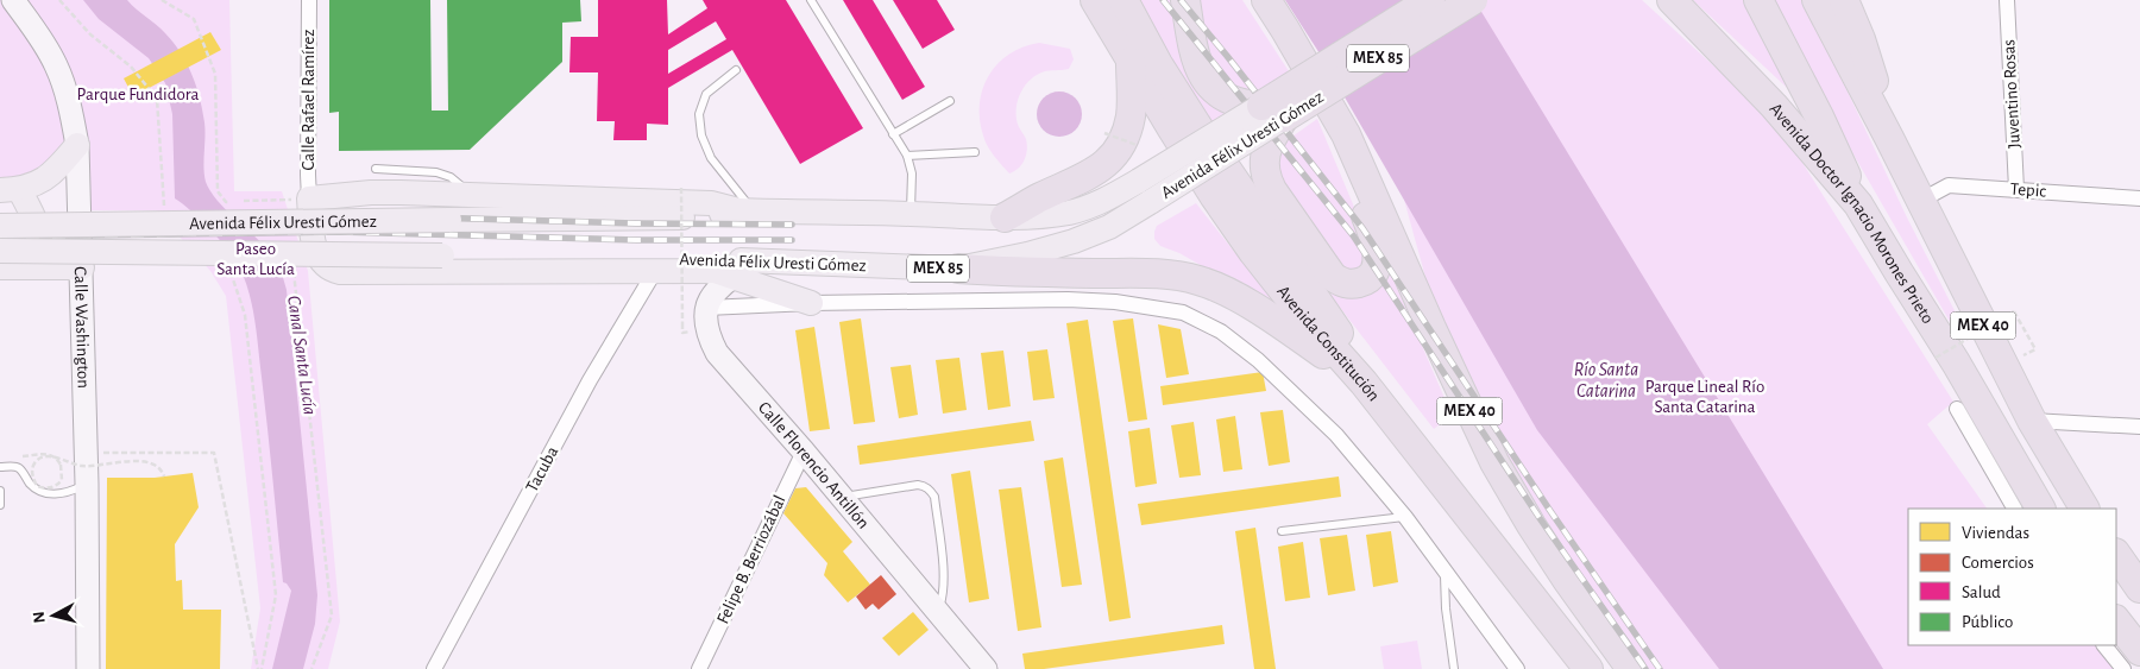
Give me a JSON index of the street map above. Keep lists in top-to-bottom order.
{
  "streets": {
    "highway": [
      "MEX 85",
      "Avenida Félix Uresti Gómez",
      "Avenida Doctor Ignacio Morones Prieto",
      "MEX 40",
      "Avenida Constitución"
    ],
    "main road": ["Calle Washington", "Calle Florencio Antillón"],
    "street": [
      "Juventino Rosas",
      "Calle Rafael Ramírez",
      "Tepic",
      "Tacuba",
      "Felipe B. Berriozábal"
    ]
  },
  "crossings": [
    ["Juventino Rosas", "Tepic"],
    ["Tepic", "MEX 40"],
    ["Calle Florencio Antillón", "Felipe B. Berriozábal"]
  ],
  "water": ["Canal Santa Lucía", "Río Santa Catarina"],
  "parks": ["Parque Fundidora", "Paseo Santa Lucía", "Parque Lineal Río Santa Catarina"],
  "legend": [
    "Viviendas",
    "Comercios",
    "Salud",
    "Público"
  ],
  "north": "left"
}
